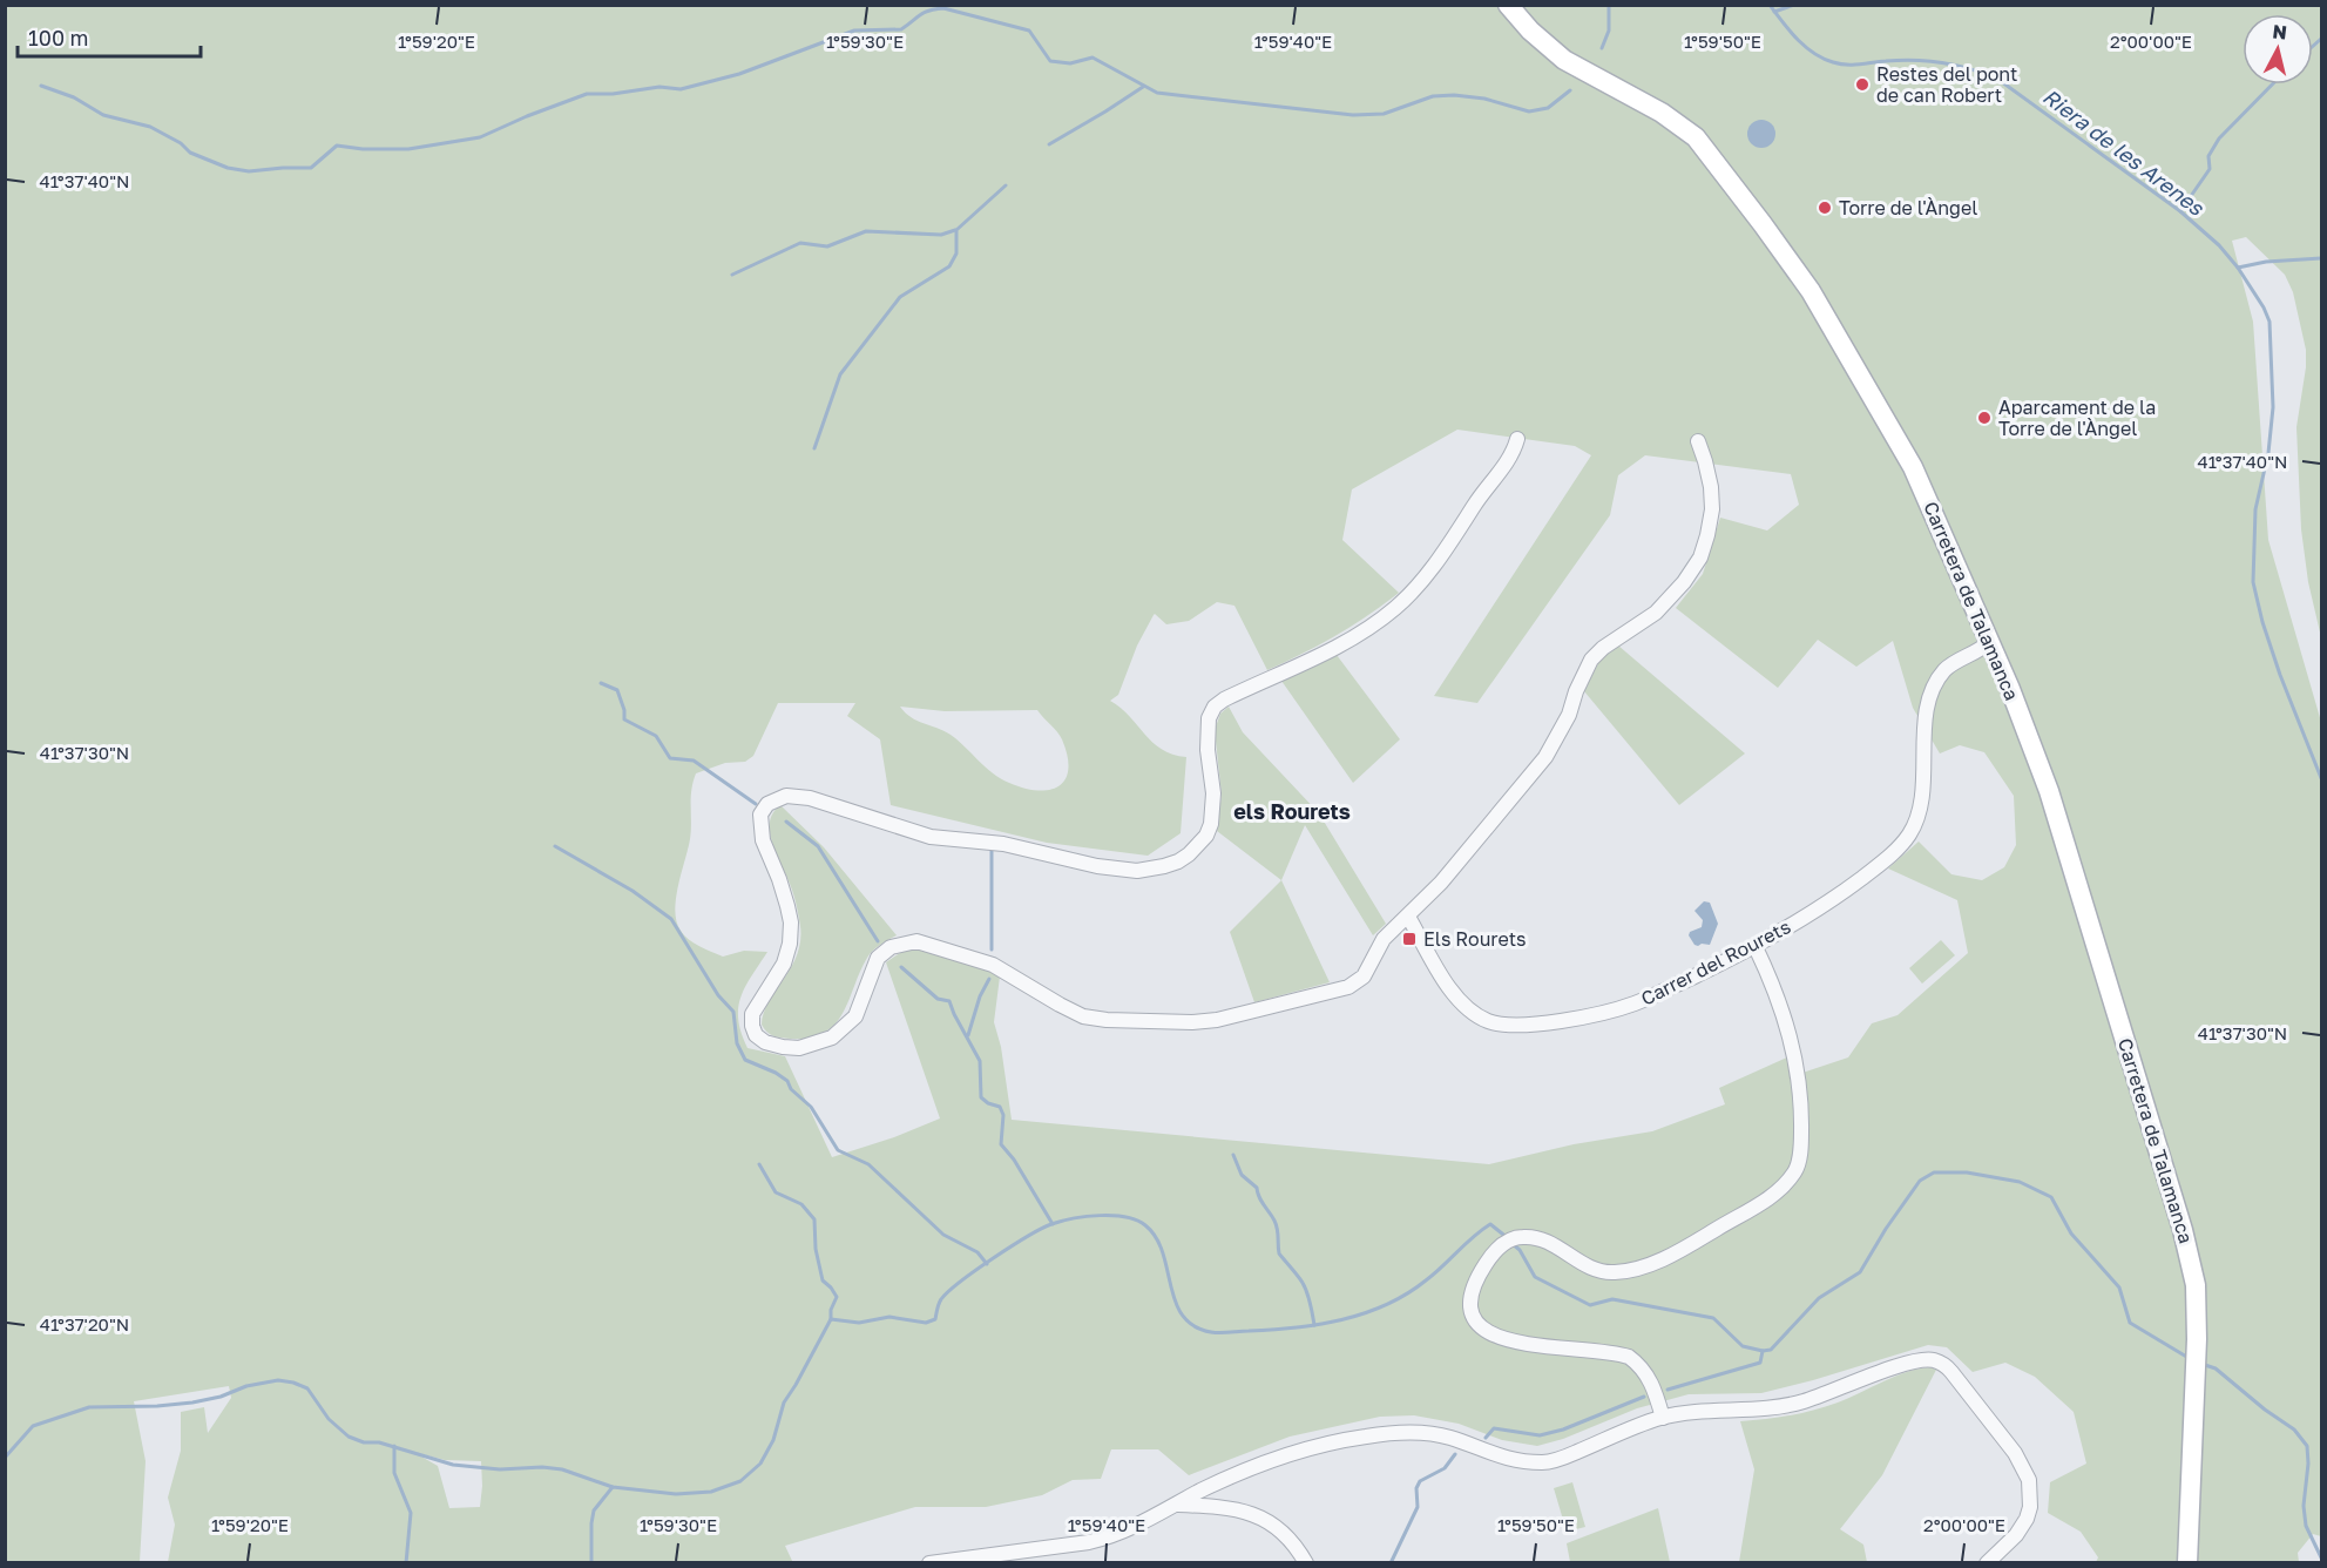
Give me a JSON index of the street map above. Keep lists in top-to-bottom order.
{
  "streets": {
    "street": ["Carretera de Talamanca", "Carrer del Rourets"]
  },
  "crossings": [
    ["Carretera de Talamanca", "Carrer del Rourets"]
  ],
  "districts": ["els Rourets"],
  "water": ["Riera de les Arenes"],
  "places": {
    "other": ["Restes del pont de can Robert", "Torre de l'Àngel", "Aparcament de la Torre de l'Àngel"],
    "transit": ["Els Rourets"]
  },
  "scale_bar": "100 m",
  "north": "top",
  "coordinates": [
    "1°59'20\"E",
    "1°59'30\"E",
    "1°59'40\"E",
    "1°59'50\"E",
    "2°00'00\"E",
    "41°37'40\"N",
    "41°37'30\"N",
    "41°37'20\"N"
  ]
}
